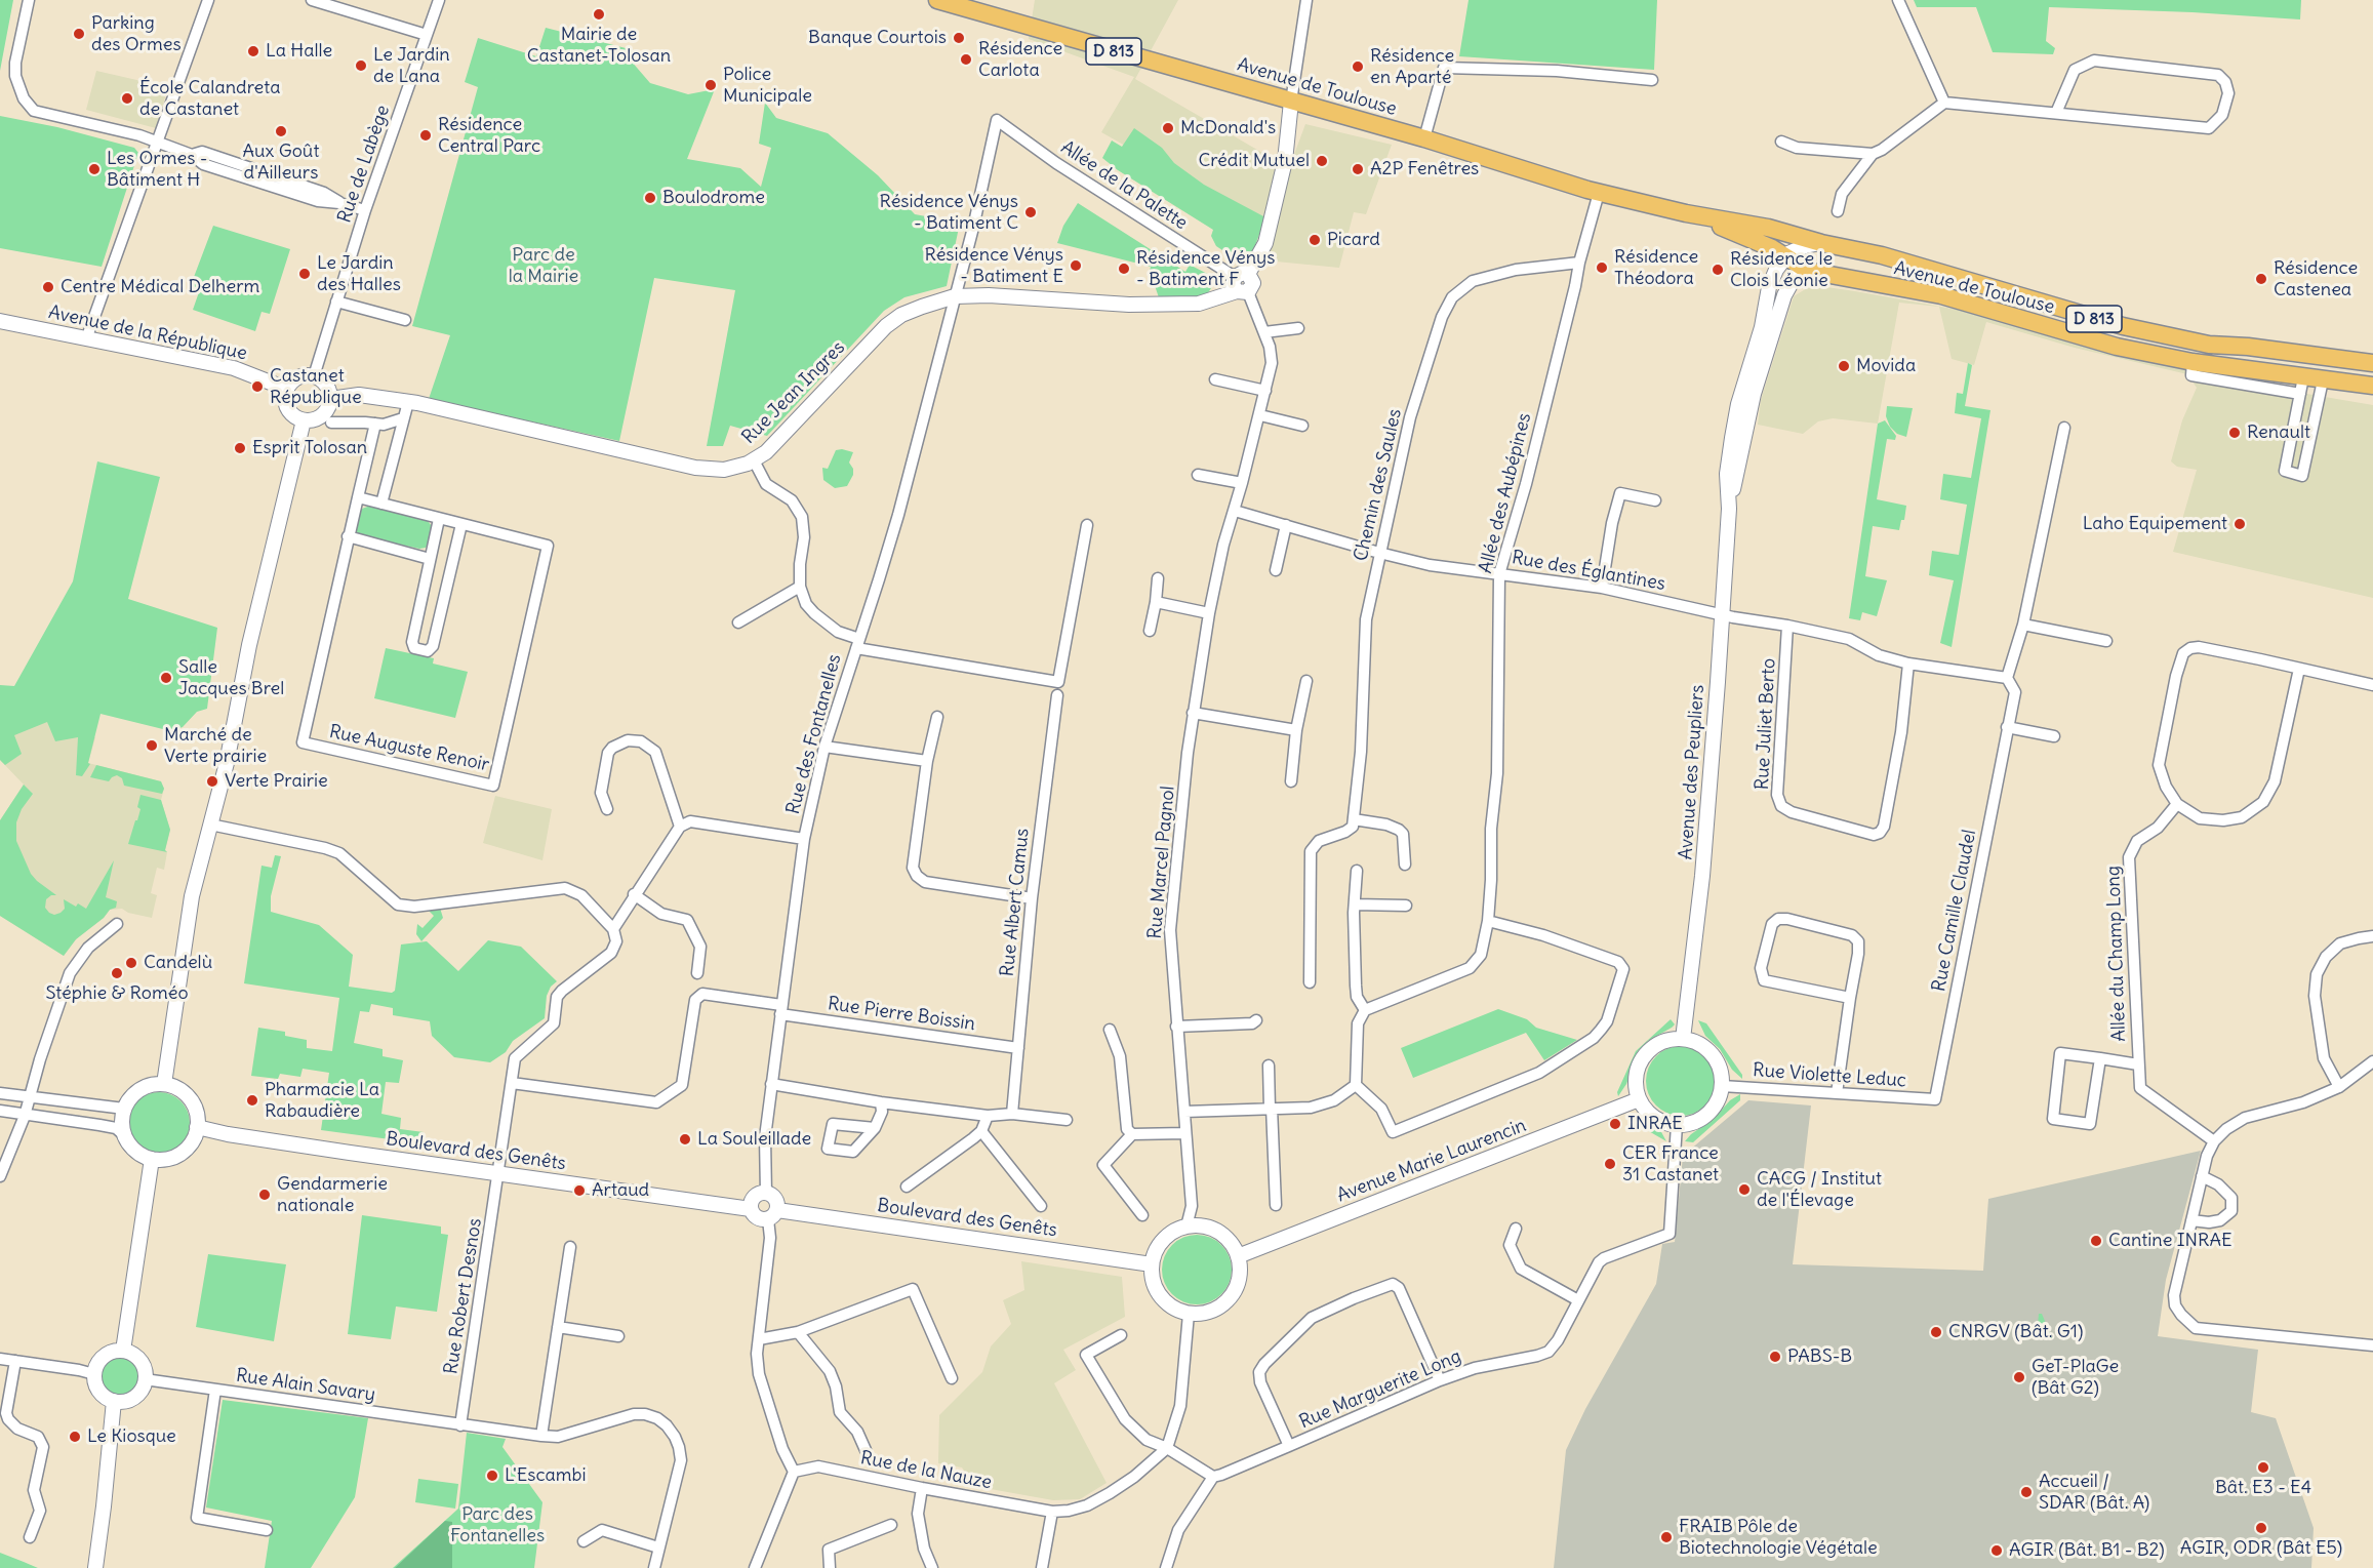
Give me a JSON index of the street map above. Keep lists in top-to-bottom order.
{
  "streets": {
    "main road": ["D 813", "Avenue de Toulouse"],
    "street": [
      "Rue de Labège",
      "Allée de la Palette",
      "Avenue de la République",
      "Rue Jean Ingres",
      "Chemin des Saules",
      "Allée des Aubépines",
      "Rue des Églantines",
      "Rue Juliet Berto",
      "Rue des Fontanelles",
      "Rue Auguste Renoir",
      "Avenue des Peupliers",
      "Rue Marcel Pagnol",
      "Rue Albert Camus",
      "Rue Camille Claudel",
      "Allée du Champ Long",
      "Rue Pierre Boissin",
      "Rue Violette Leduc",
      "Boulevard des Genêts",
      "Avenue Marie Laurencin",
      "Rue Robert Desnos",
      "Rue Alain Savary",
      "Rue Marguerite Long",
      "Rue de la Nauze"
    ]
  },
  "crossings": [
    ["Avenue de Toulouse", "Allée des Aubépines"],
    ["Avenue de Toulouse", "Avenue des Peupliers"],
    ["Rue de Labège", "Avenue de la République"],
    ["Rue de Labège", "Rue Jean Ingres"],
    ["Allée de la Palette", "Rue des Fontanelles"],
    ["Avenue de la République", "Rue Jean Ingres"],
    ["Rue Jean Ingres", "Rue des Fontanelles"],
    ["Rue Jean Ingres", "Rue Marcel Pagnol"],
    ["Chemin des Saules", "Allée des Aubépines"],
    ["Chemin des Saules", "Rue des Églantines"],
    ["Allée des Aubépines", "Rue des Églantines"],
    ["Rue des Églantines", "Rue Juliet Berto"],
    ["Rue des Églantines", "Avenue des Peupliers"],
    ["Rue des Églantines", "Rue Marcel Pagnol"],
    ["Rue des Églantines", "Rue Camille Claudel"],
    ["Rue des Fontanelles", "Rue Pierre Boissin"],
    ["Rue des Fontanelles", "Boulevard des Genêts"],
    ["Avenue des Peupliers", "Rue Violette Leduc"],
    ["Avenue des Peupliers", "Avenue Marie Laurencin"],
    ["Avenue des Peupliers", "Rue Marguerite Long"],
    ["Rue Marcel Pagnol", "Boulevard des Genêts"],
    ["Rue Marcel Pagnol", "Avenue Marie Laurencin"],
    ["Rue Albert Camus", "Rue Pierre Boissin"],
    ["Rue Camille Claudel", "Rue Violette Leduc"],
    ["Rue Pierre Boissin", "Rue Robert Desnos"],
    ["Rue Violette Leduc", "Avenue Marie Laurencin"],
    ["Rue Violette Leduc", "Rue Marguerite Long"],
    ["Boulevard des Genêts", "Avenue Marie Laurencin"],
    ["Boulevard des Genêts", "Rue Robert Desnos"],
    ["Avenue Marie Laurencin", "Rue Marguerite Long"],
    ["Rue Robert Desnos", "Rue Alain Savary"]
  ],
  "parks": ["Parc de la Mairie", "Parc des Fontanelles"],
  "places": [
    "Mairie de Castanet-Tolosan",
    "Parking des Ormes",
    "Banque Courtois",
    "La Halle",
    "Résidence Carlota",
    "Le Jardin de Lana",
    "Résidence en Aparté",
    "Police Municipale",
    "École Calandreta de Castanet",
    "McDonald's",
    "Aux Goût d'Ailleurs",
    "Résidence Central Parc",
    "Crédit Mutuel",
    "Les Ormes - Bâtiment H",
    "A2P Fenêtres",
    "Boulodrome",
    "Résidence Vénys - Batiment C",
    "Picard",
    "Résidence Vénys - Batiment E",
    "Résidence Théodora",
    "Résidence Vénys - Batiment F",
    "Résidence le Clois Léonie",
    "Le Jardin des Halles",
    "Résidence Castenea",
    "Centre Médical Delherm",
    "Movida",
    "Castanet République",
    "Renault",
    "Esprit Tolosan",
    "Laho Equipement",
    "Salle Jacques Brel",
    "Marché de Verte prairie",
    "Verte Prairie",
    "Candelù",
    "Stéphie & Roméo",
    "Pharmacie La Rabaudière",
    "INRAE",
    "La Souleillade",
    "CER France 31 Castanet",
    "CACG / Institut de l'Élevage",
    "Artaud",
    "Gendarmerie nationale",
    "Cantine INRAE",
    "CNRGV (Bât. G1)",
    "PABS-B",
    "GeT-PlaGe (Bât G2)",
    "Le Kiosque",
    "Bât. E3 - E4",
    "L'Escambi",
    "Accueil / SDAR (Bât. A)",
    "AGIR, ODR (Bât E5)",
    "FRAIB Pôle de Biotechnologie Végétale",
    "AGIR (Bât. B1 - B2)"
  ]
}
